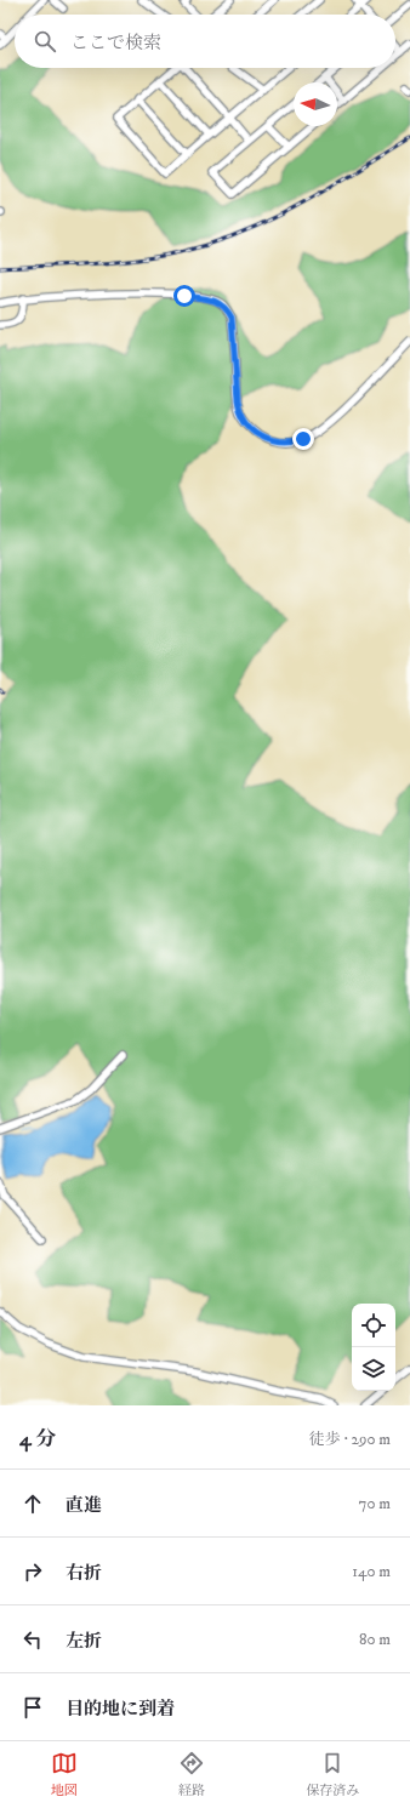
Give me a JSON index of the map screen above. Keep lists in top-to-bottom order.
{
  "north": "left",
  "page": {
    "search": "ここで検索",
    "heading": ["4 分", "徒歩 · 290 m"],
    "list": [
      ["直進", "70 m"],
      ["右折", "140 m"],
      ["左折", "80 m"],
      "目的地に到着"
    ],
    "nav": ["地図", "経路", "保存済み"]
  }
}
